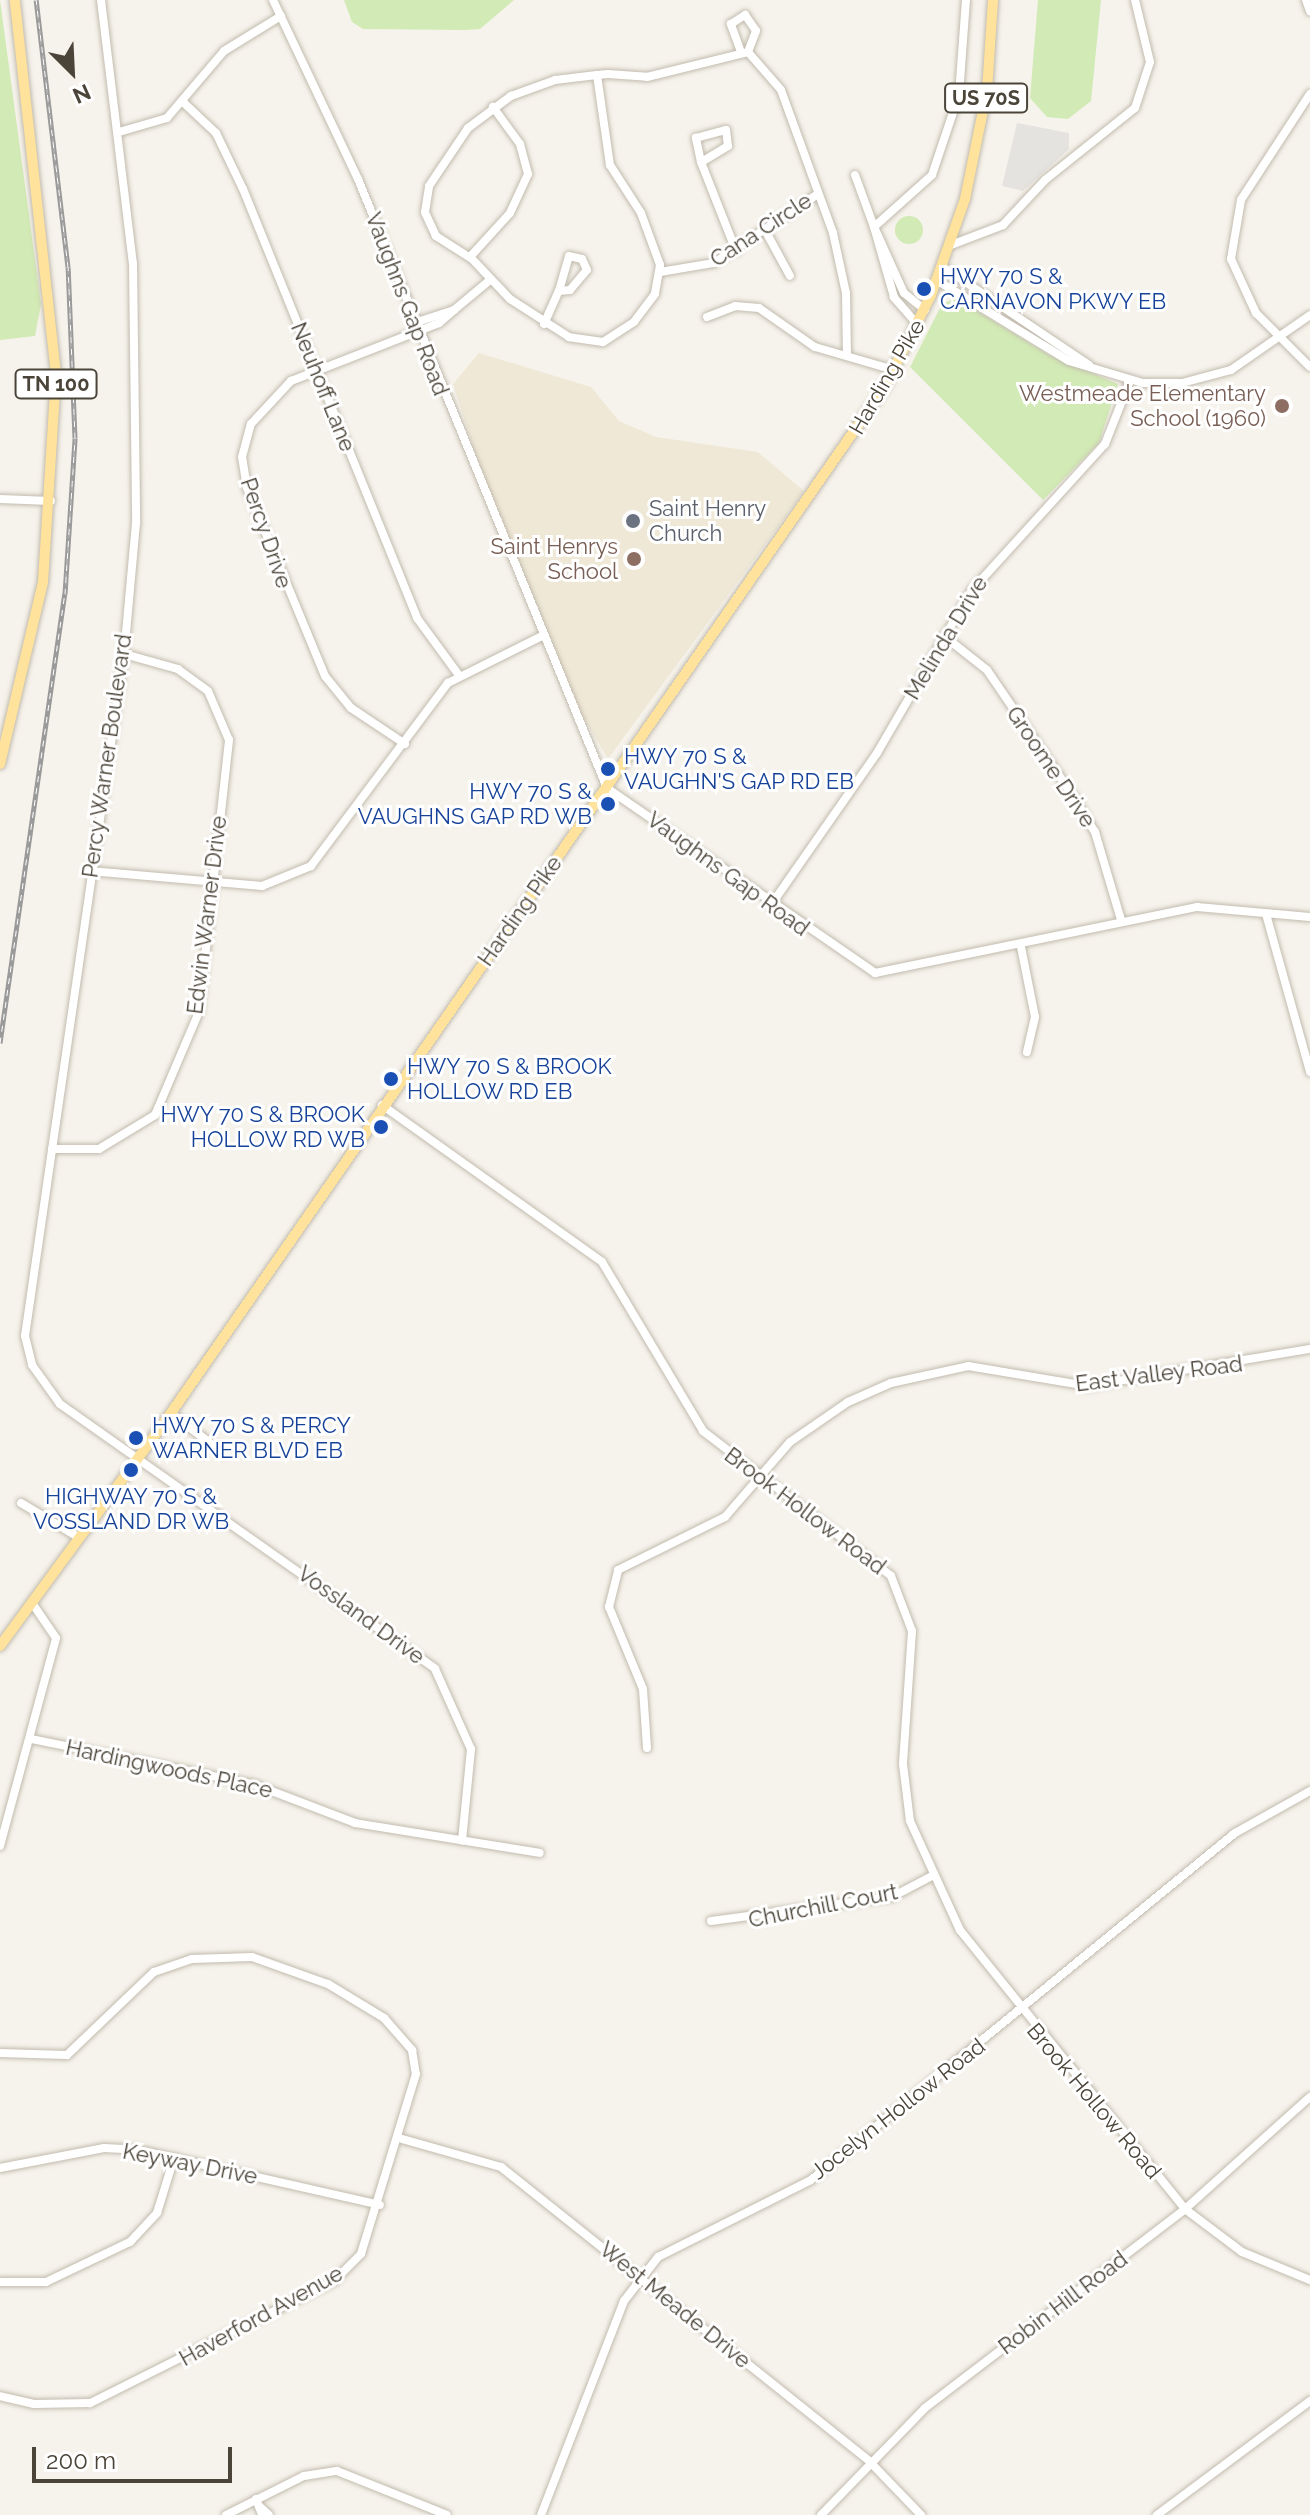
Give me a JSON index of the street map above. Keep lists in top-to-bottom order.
{
  "streets": {
    "main road": ["US 70S", "Harding Pike", "TN 100"],
    "street": [
      "Cana Circle",
      "Vaughns Gap Road",
      "Neuhoff Lane",
      "Percy Drive",
      "Melinda Drive",
      "Percy Warner Boulevard",
      "Groome Drive",
      "Edwin Warner Drive",
      "East Valley Road",
      "Brook Hollow Road",
      "Vossland Drive",
      "Hardingwoods Place",
      "Churchill Court",
      "Jocelyn Hollow Road",
      "Keyway Drive",
      "Robin Hill Road",
      "West Meade Drive",
      "Haverford Avenue"
    ]
  },
  "crossings": [
    ["Cana Circle", "Percy Drive"],
    ["Vaughns Gap Road", "Harding Pike"],
    ["Vaughns Gap Road", "Percy Drive"],
    ["Vaughns Gap Road", "Melinda Drive"],
    ["Vaughns Gap Road", "Groome Drive"],
    ["Harding Pike", "Percy Warner Boulevard"],
    ["Harding Pike", "Brook Hollow Road"],
    ["Harding Pike", "Vossland Drive"],
    ["Neuhoff Lane", "Percy Drive"],
    ["Melinda Drive", "Groome Drive"],
    ["Percy Warner Boulevard", "Edwin Warner Drive"],
    ["Percy Warner Boulevard", "Vossland Drive"],
    ["East Valley Road", "Brook Hollow Road"],
    ["Brook Hollow Road", "Churchill Court"],
    ["Brook Hollow Road", "Jocelyn Hollow Road"],
    ["Brook Hollow Road", "Robin Hill Road"],
    ["Vossland Drive", "Hardingwoods Place"],
    ["Jocelyn Hollow Road", "West Meade Drive"],
    ["Keyway Drive", "Haverford Avenue"],
    ["Robin Hill Road", "West Meade Drive"],
    ["West Meade Drive", "Haverford Avenue"]
  ],
  "places": [
    "HWY 70 S & CARNAVON PKWY EB",
    "Westmeade Elementary School (1960)",
    "Saint Henry Church",
    "Saint Henrys School",
    "HWY 70 S & VAUGHN'S GAP RD EB",
    "HWY 70 S & VAUGHNS GAP RD WB",
    "HWY 70 S & BROOK HOLLOW RD EB",
    "HWY 70 S & BROOK HOLLOW RD WB",
    "HWY 70 S & PERCY WARNER BLVD EB",
    "HIGHWAY 70 S & VOSSLAND DR WB"
  ],
  "scale_bar": "200 m",
  "north": "bottom right"
}
